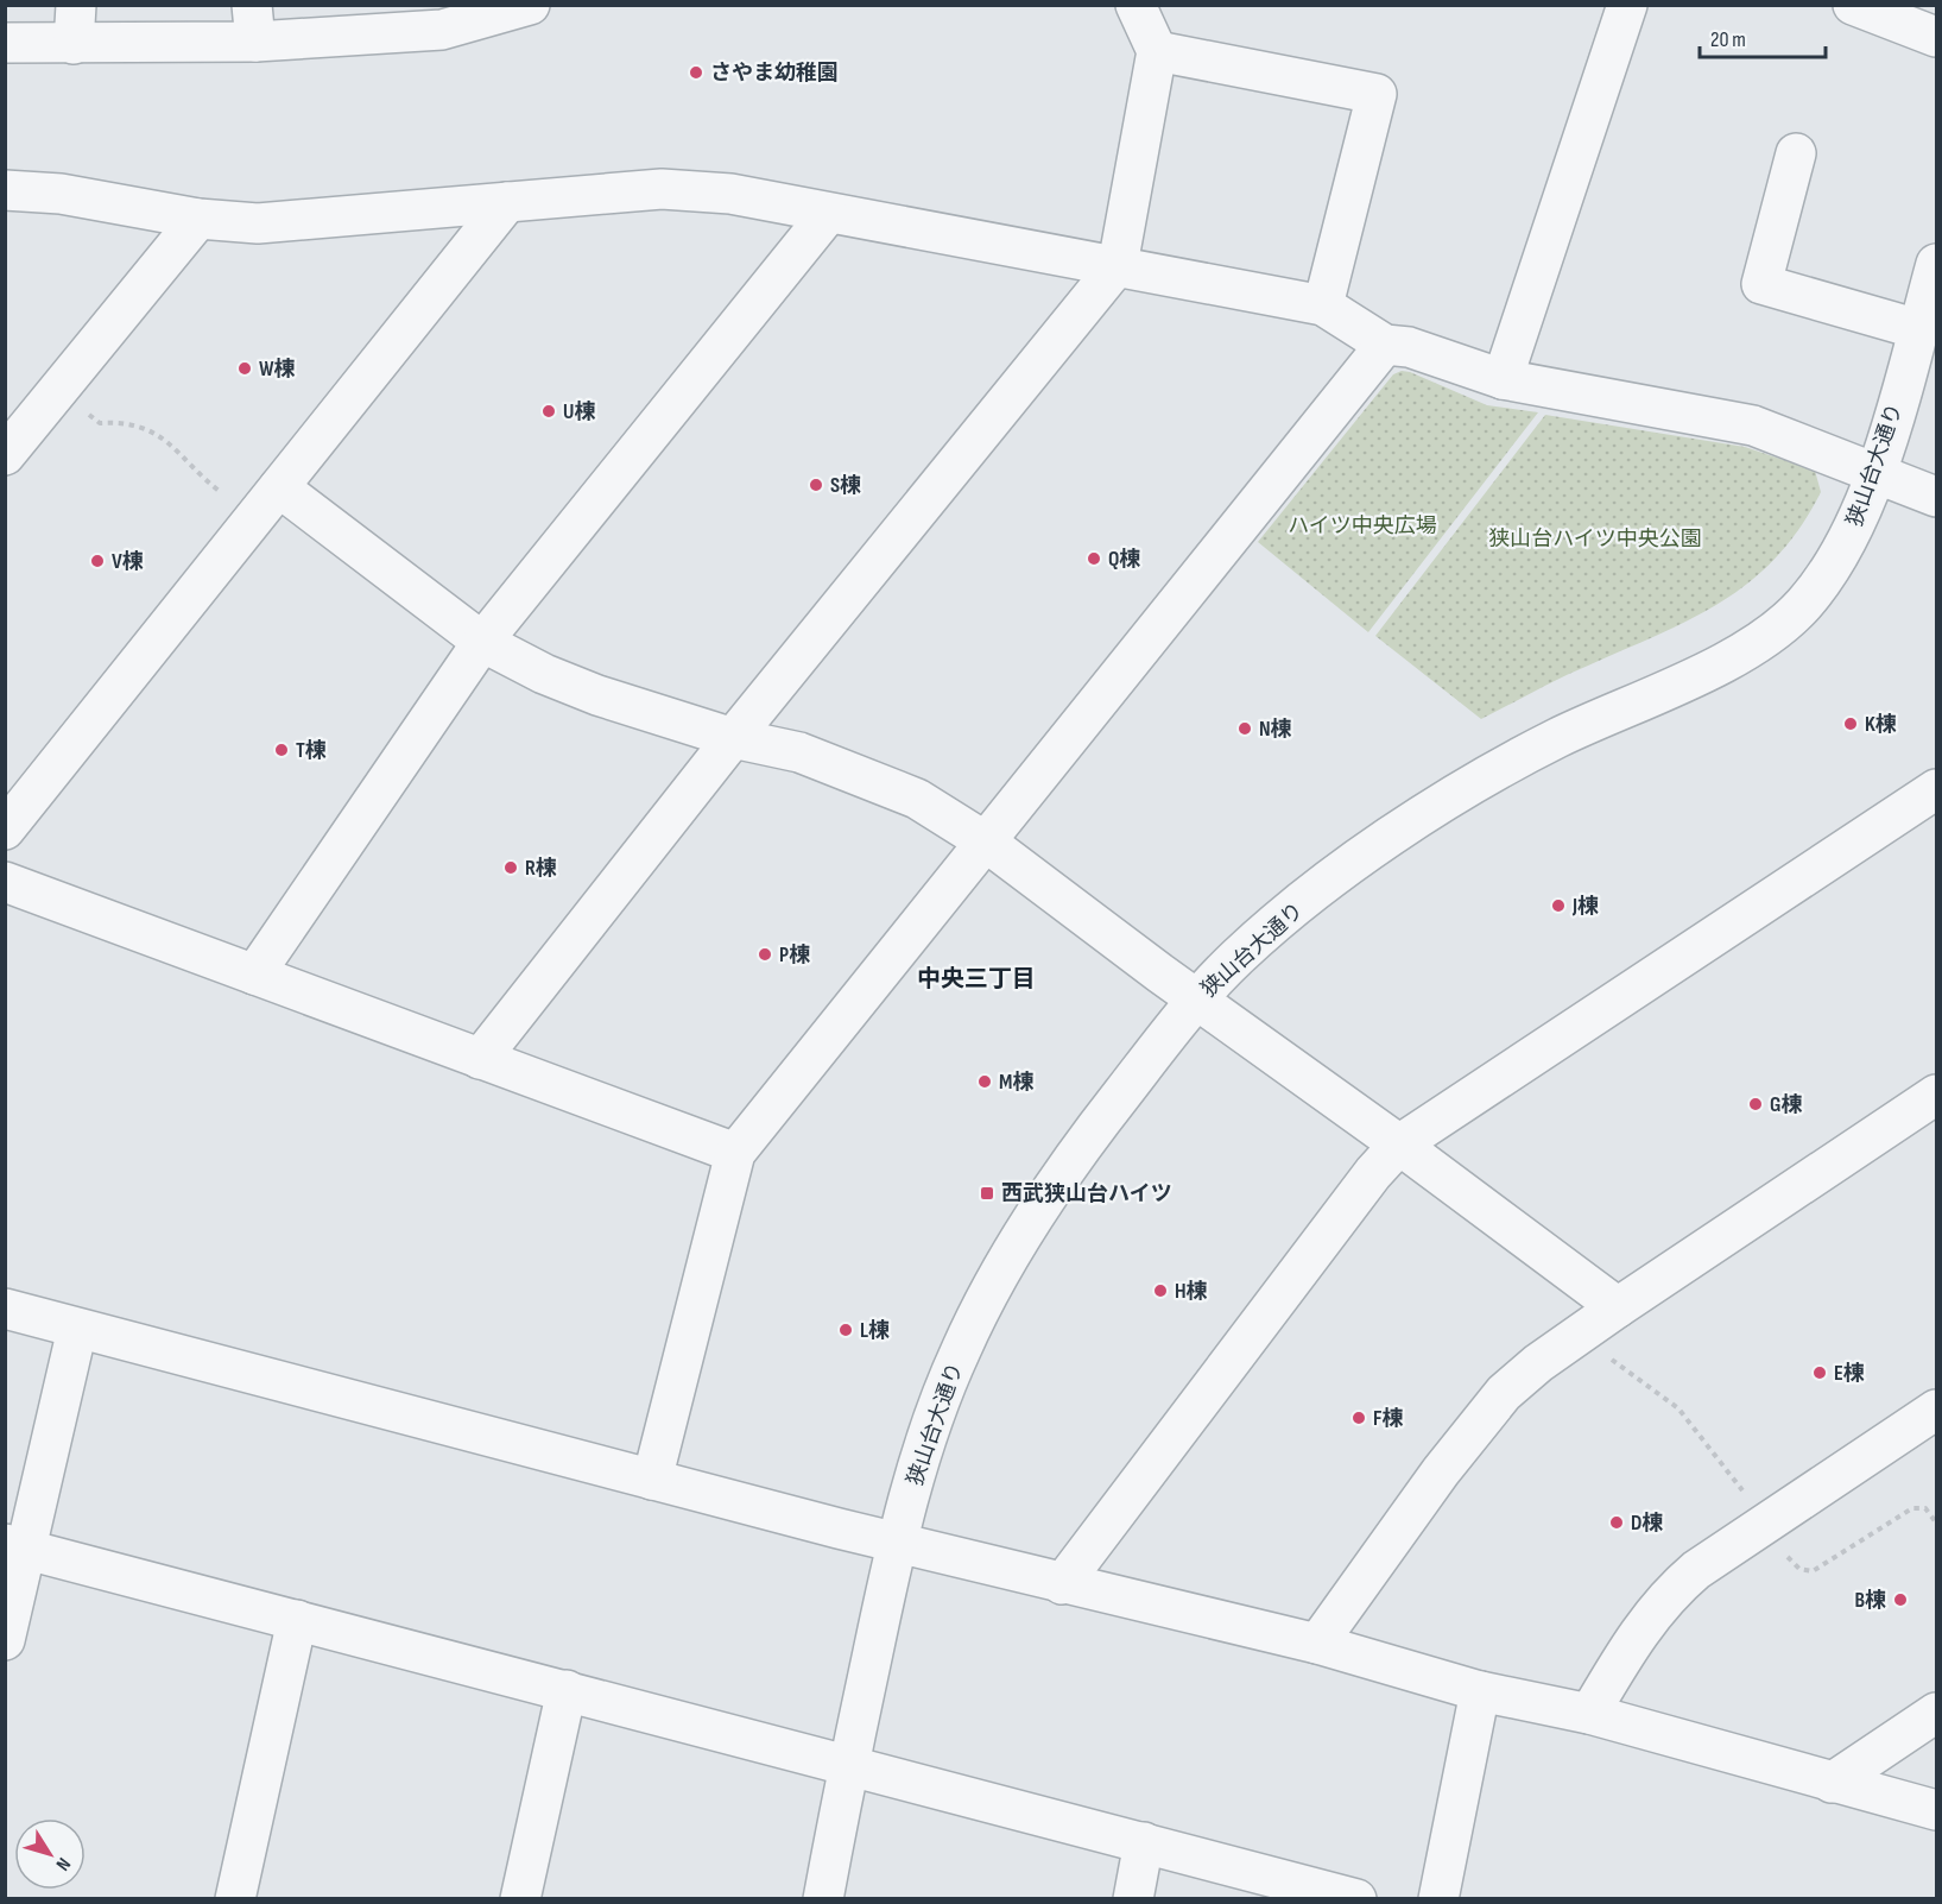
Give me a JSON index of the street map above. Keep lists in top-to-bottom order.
{
  "streets": {
    "street": ["狭山台大通り"]
  },
  "districts": ["中央三丁目"],
  "parks": ["ハイツ中央広場", "狭山台ハイツ中央公園"],
  "places": {
    "other": [
      "さやま幼稚園",
      "W棟",
      "U棟",
      "S棟",
      "Q棟",
      "V棟",
      "K棟",
      "N棟",
      "T棟",
      "R棟",
      "J棟",
      "P棟",
      "M棟",
      "G棟",
      "H棟",
      "L棟",
      "E棟",
      "F棟",
      "D棟",
      "B棟"
    ],
    "transit": ["西武狭山台ハイツ"]
  },
  "scale_bar": "20 m",
  "north": "bottom right"
}
